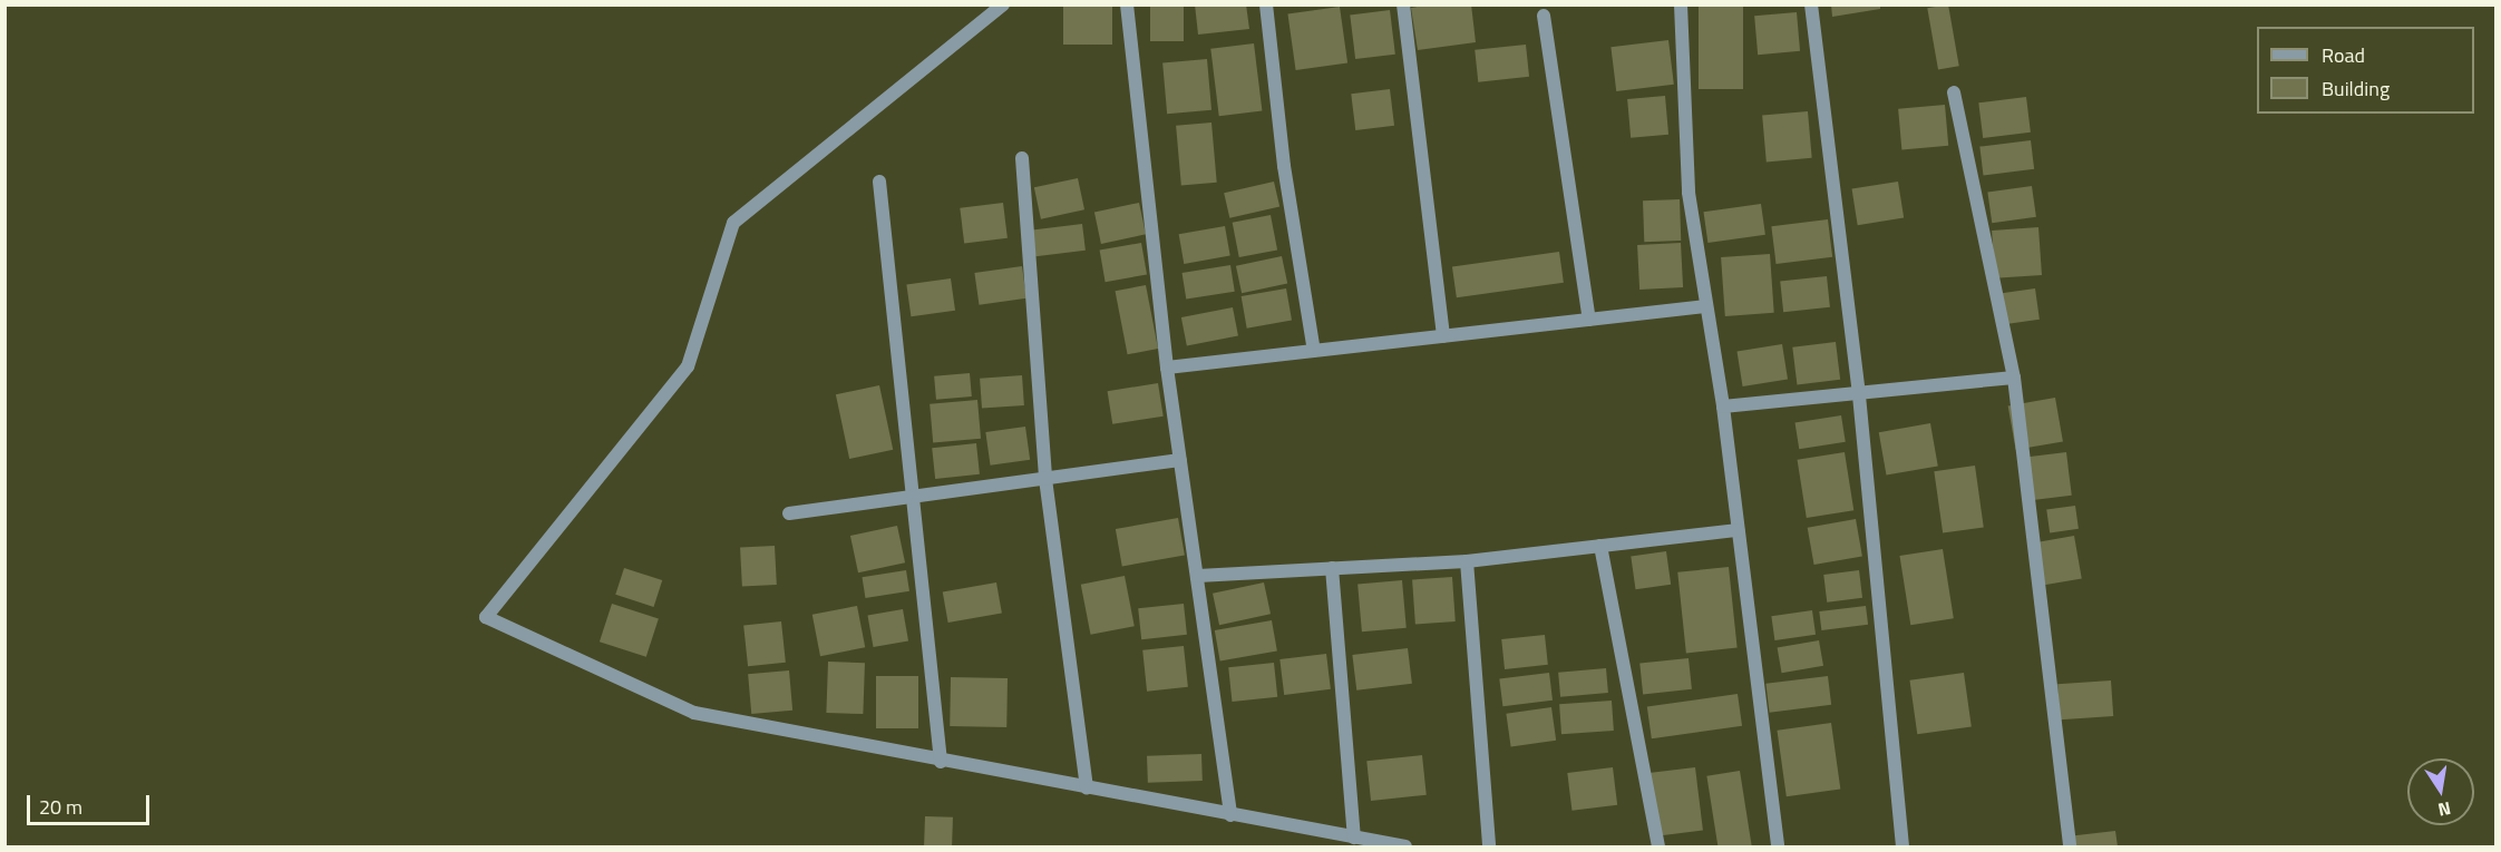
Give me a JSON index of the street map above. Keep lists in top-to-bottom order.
{
  "legend": ["Road", "Building"],
  "scale_bar": "20 m",
  "north": "bottom"
}
